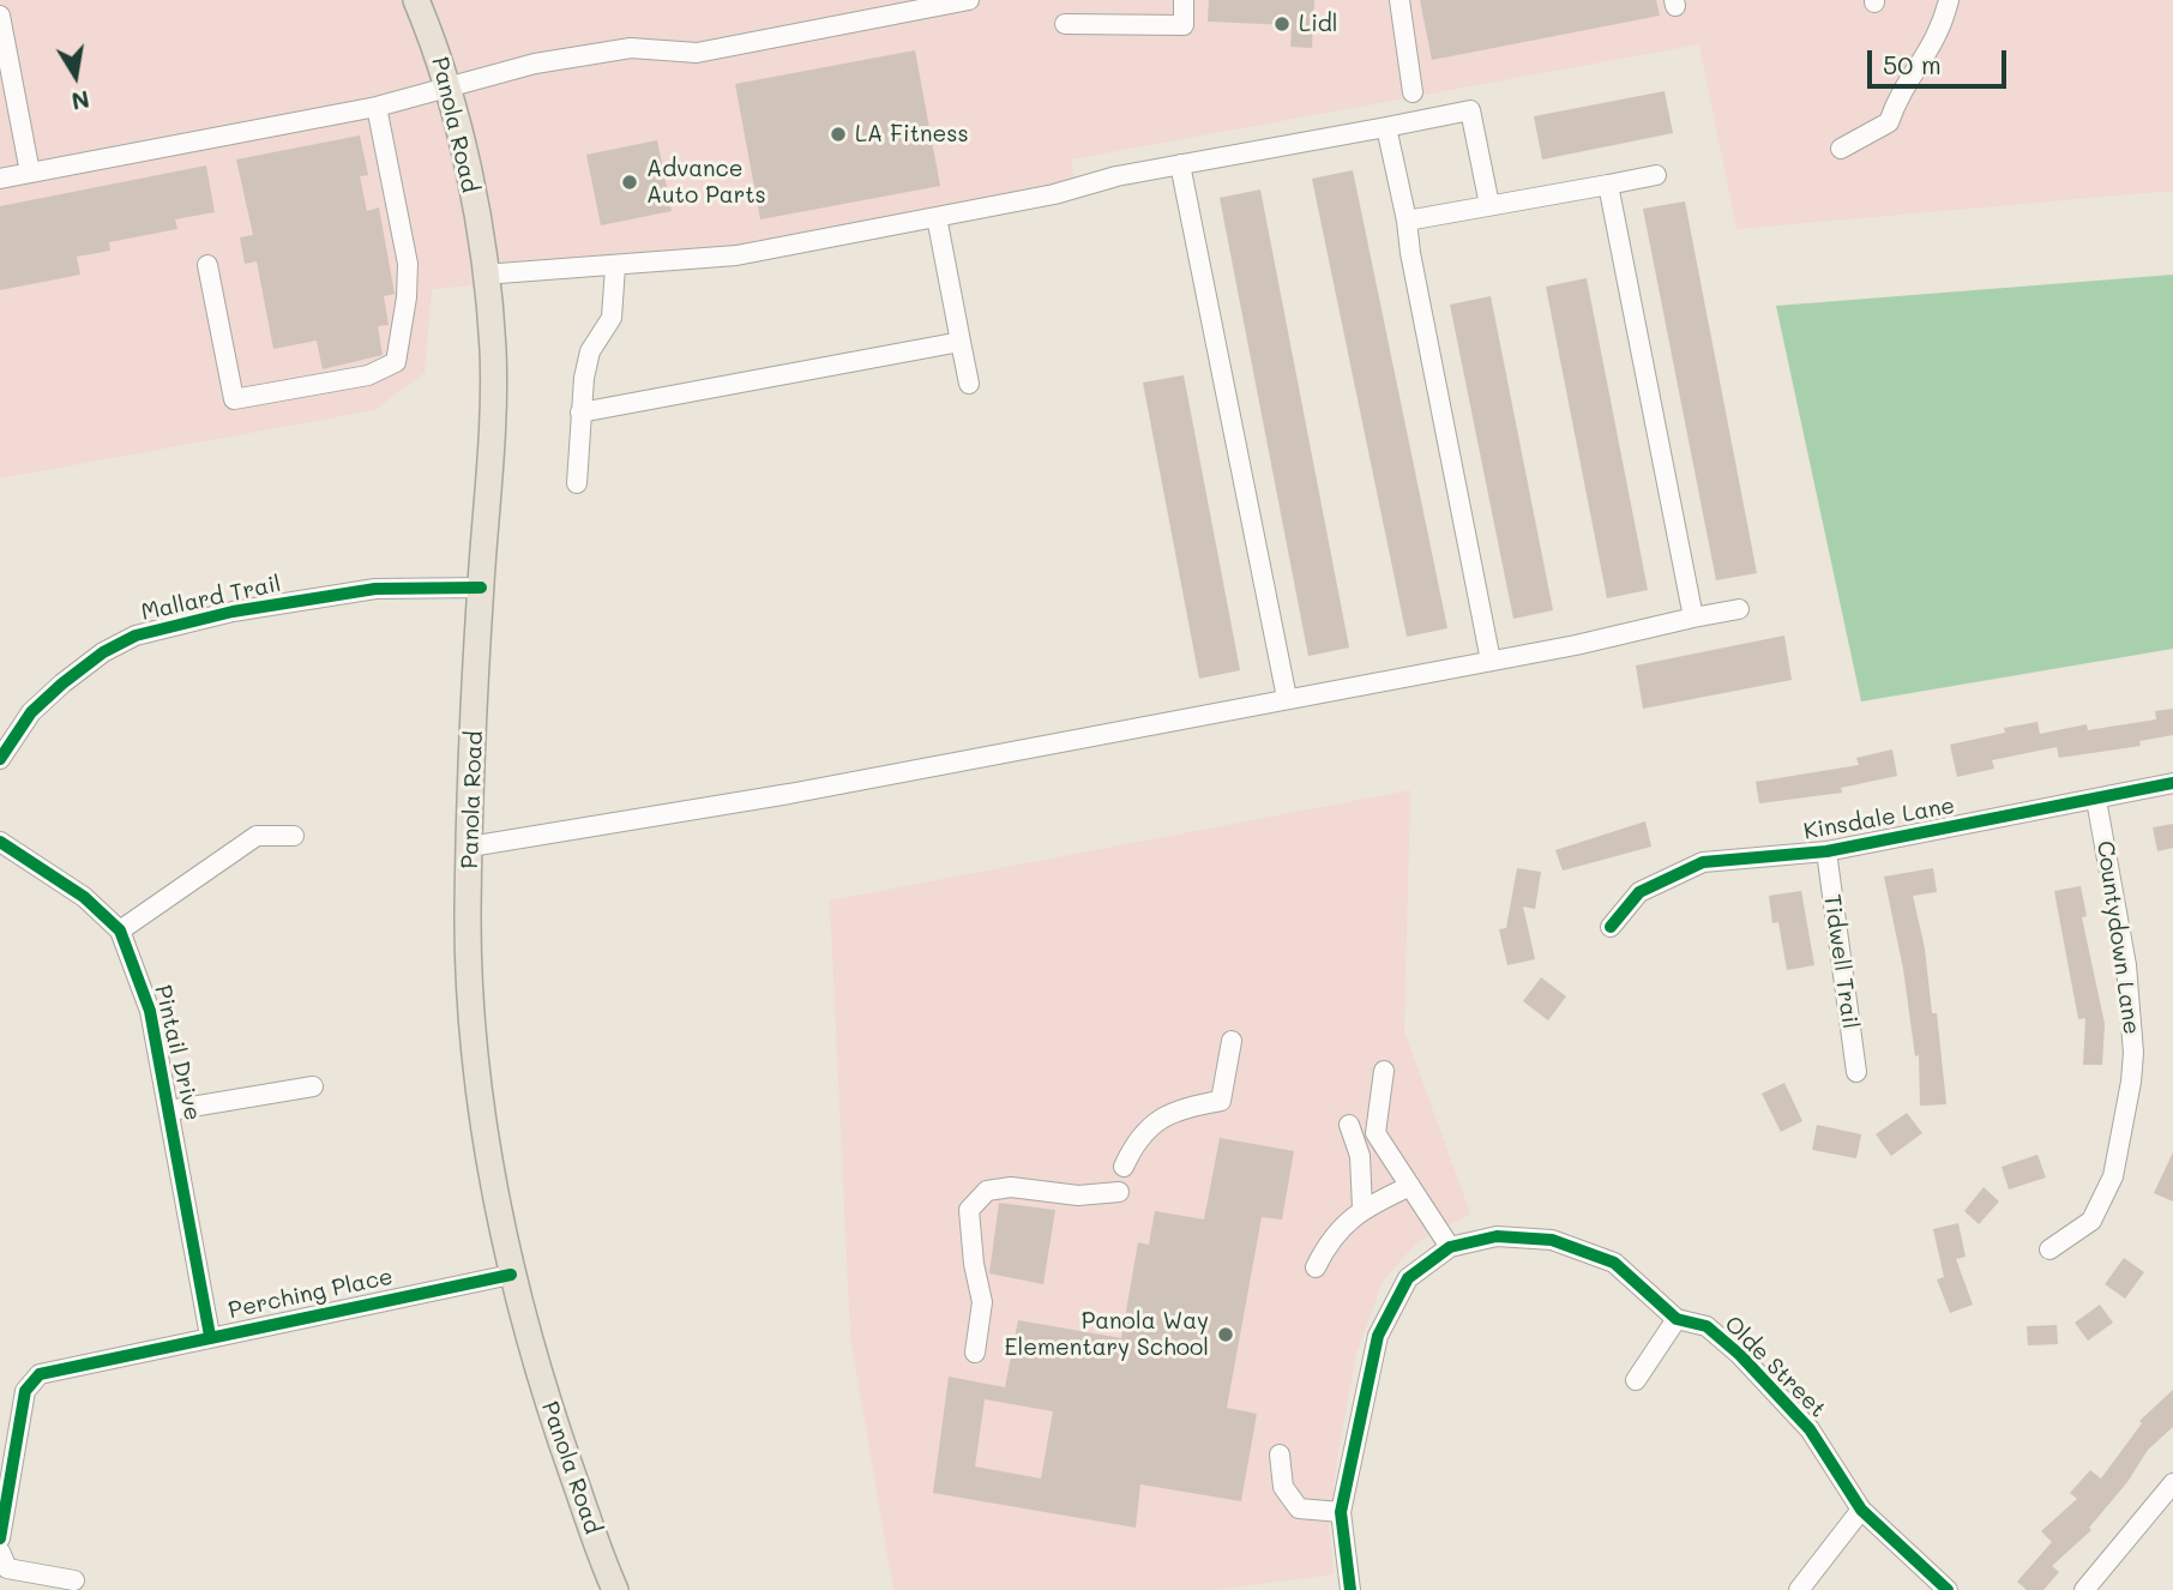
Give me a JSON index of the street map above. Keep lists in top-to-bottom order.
{
  "streets": {
    "main road": ["Panola Road"],
    "street": [
      "Mallard Trail",
      "Kinsdale Lane",
      "Countydown Lane",
      "Tidwell Trail",
      "Pintail Drive",
      "Perching Place",
      "Olde Street"
    ]
  },
  "crossings": [
    ["Panola Road", "Mallard Trail"],
    ["Panola Road", "Perching Place"],
    ["Kinsdale Lane", "Countydown Lane"],
    ["Kinsdale Lane", "Tidwell Trail"],
    ["Pintail Drive", "Perching Place"]
  ],
  "places": [
    "Lidl",
    "LA Fitness",
    "Advance Auto Parts",
    "Panola Way Elementary School"
  ],
  "scale_bar": "50 m",
  "north": "bottom"
}
